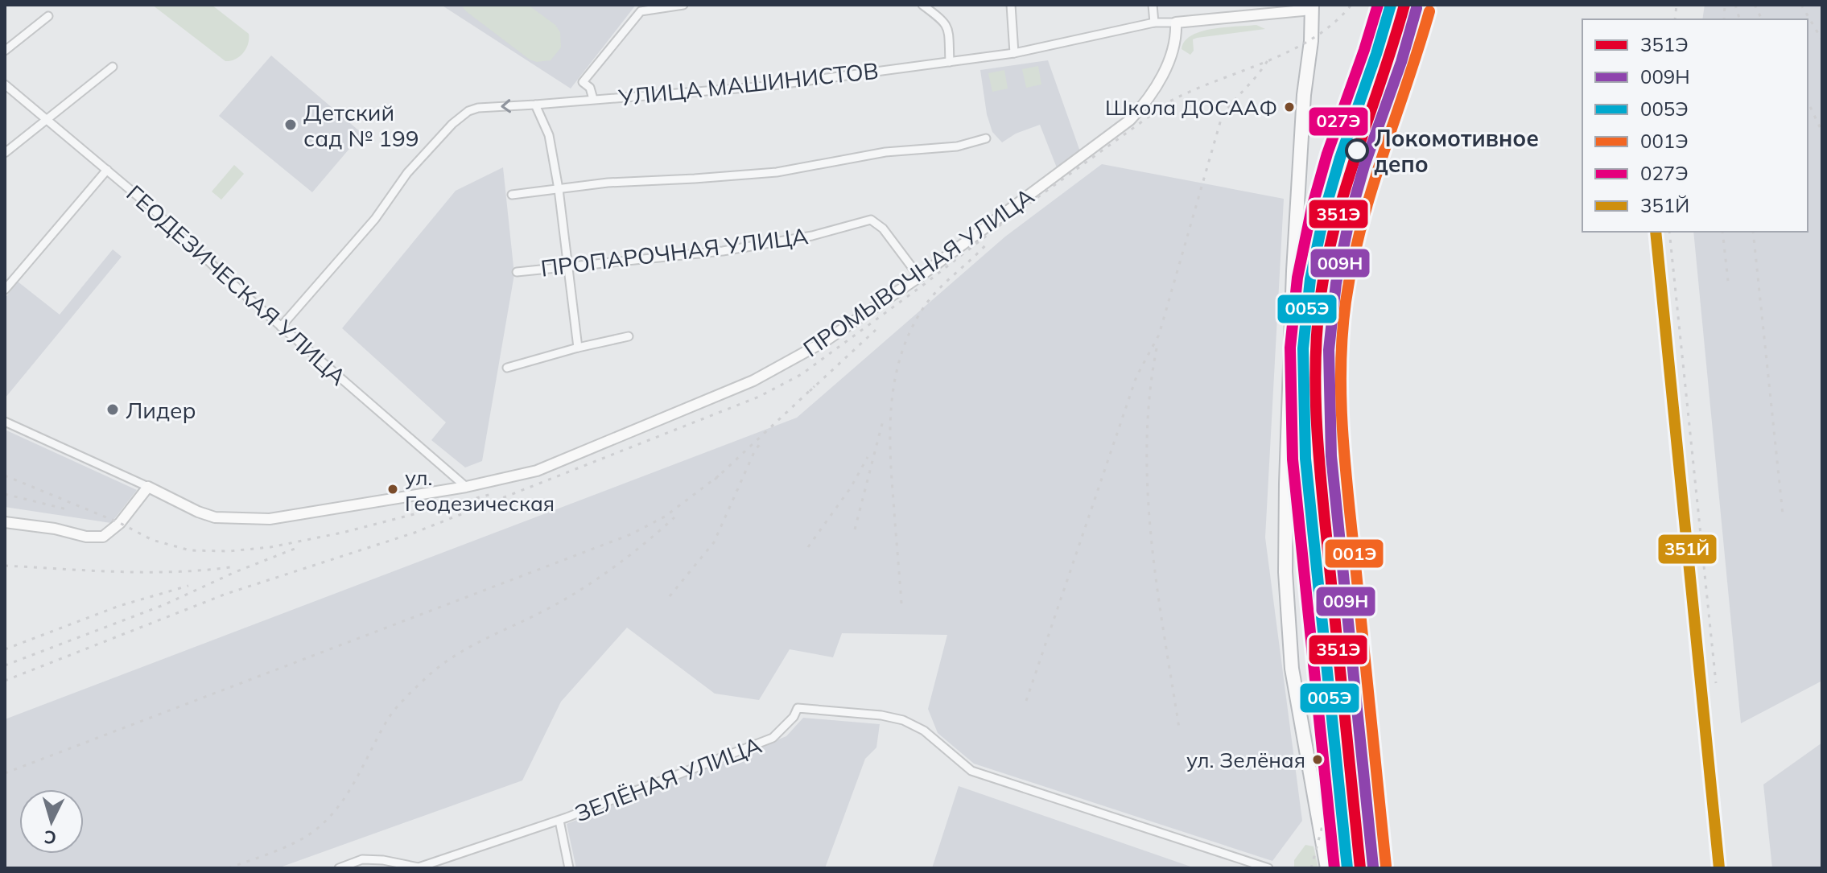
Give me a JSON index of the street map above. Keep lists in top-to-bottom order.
{
  "streets": {
    "street": [
      "УЛИЦА МАШИНИСТОВ",
      "ПРОПАРОЧНАЯ УЛИЦА",
      "ПРОМЫВОЧНАЯ УЛИЦА",
      "ГЕОДЕЗИЧЕСКАЯ УЛИЦА",
      "ЗЕЛЁНАЯ УЛИЦА"
    ]
  },
  "crossings": [
    ["УЛИЦА МАШИНИСТОВ", "ПРОМЫВОЧНАЯ УЛИЦА"],
    ["УЛИЦА МАШИНИСТОВ", "ГЕОДЕЗИЧЕСКАЯ УЛИЦА"],
    ["ПРОПАРОЧНАЯ УЛИЦА", "ПРОМЫВОЧНАЯ УЛИЦА"],
    ["ПРОМЫВОЧНАЯ УЛИЦА", "ГЕОДЕЗИЧЕСКАЯ УЛИЦА"]
  ],
  "places": [
    "Школа ДОСААФ",
    "Детский сад № 199",
    "Локомотивное депо",
    "Лидер",
    "ул. Геодезическая",
    "ул. Зелёная"
  ],
  "lines": [
    "transit line 351Э",
    "transit line 005Э",
    "transit line 027Э",
    "transit line 009Н",
    "transit line 001Э",
    "transit line 351Й"
  ],
  "legend": [
    "351Э",
    "009Н",
    "005Э",
    "001Э",
    "027Э",
    "351Й"
  ],
  "north": "bottom"
}
